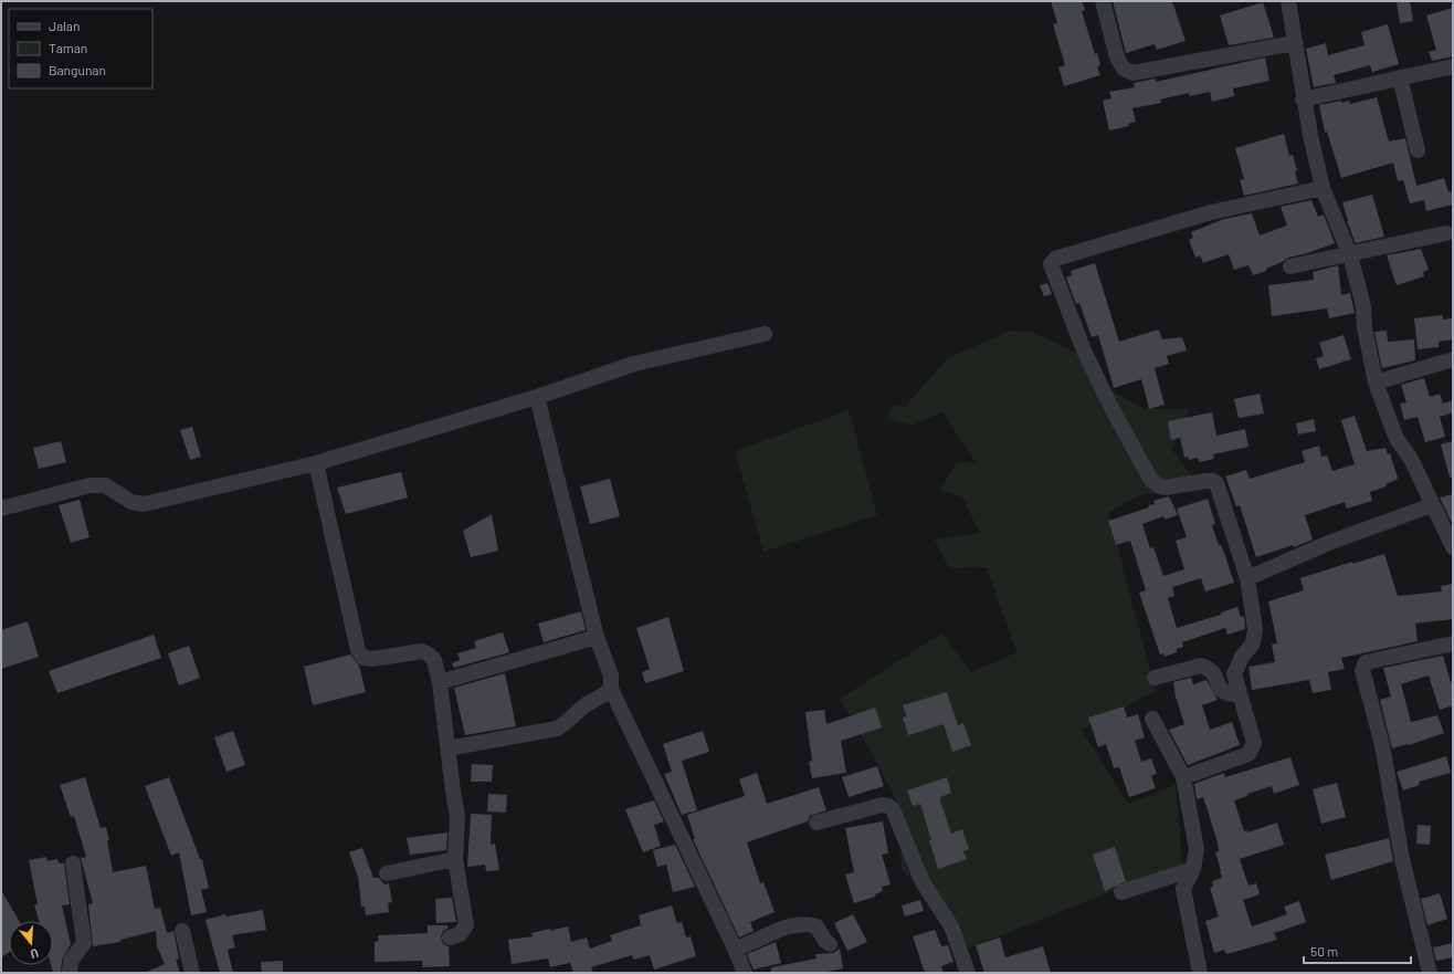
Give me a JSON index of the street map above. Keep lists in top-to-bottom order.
{
  "legend": ["Jalan", "Taman", "Bangunan"],
  "scale_bar": "50 m",
  "north": "bottom"
}
